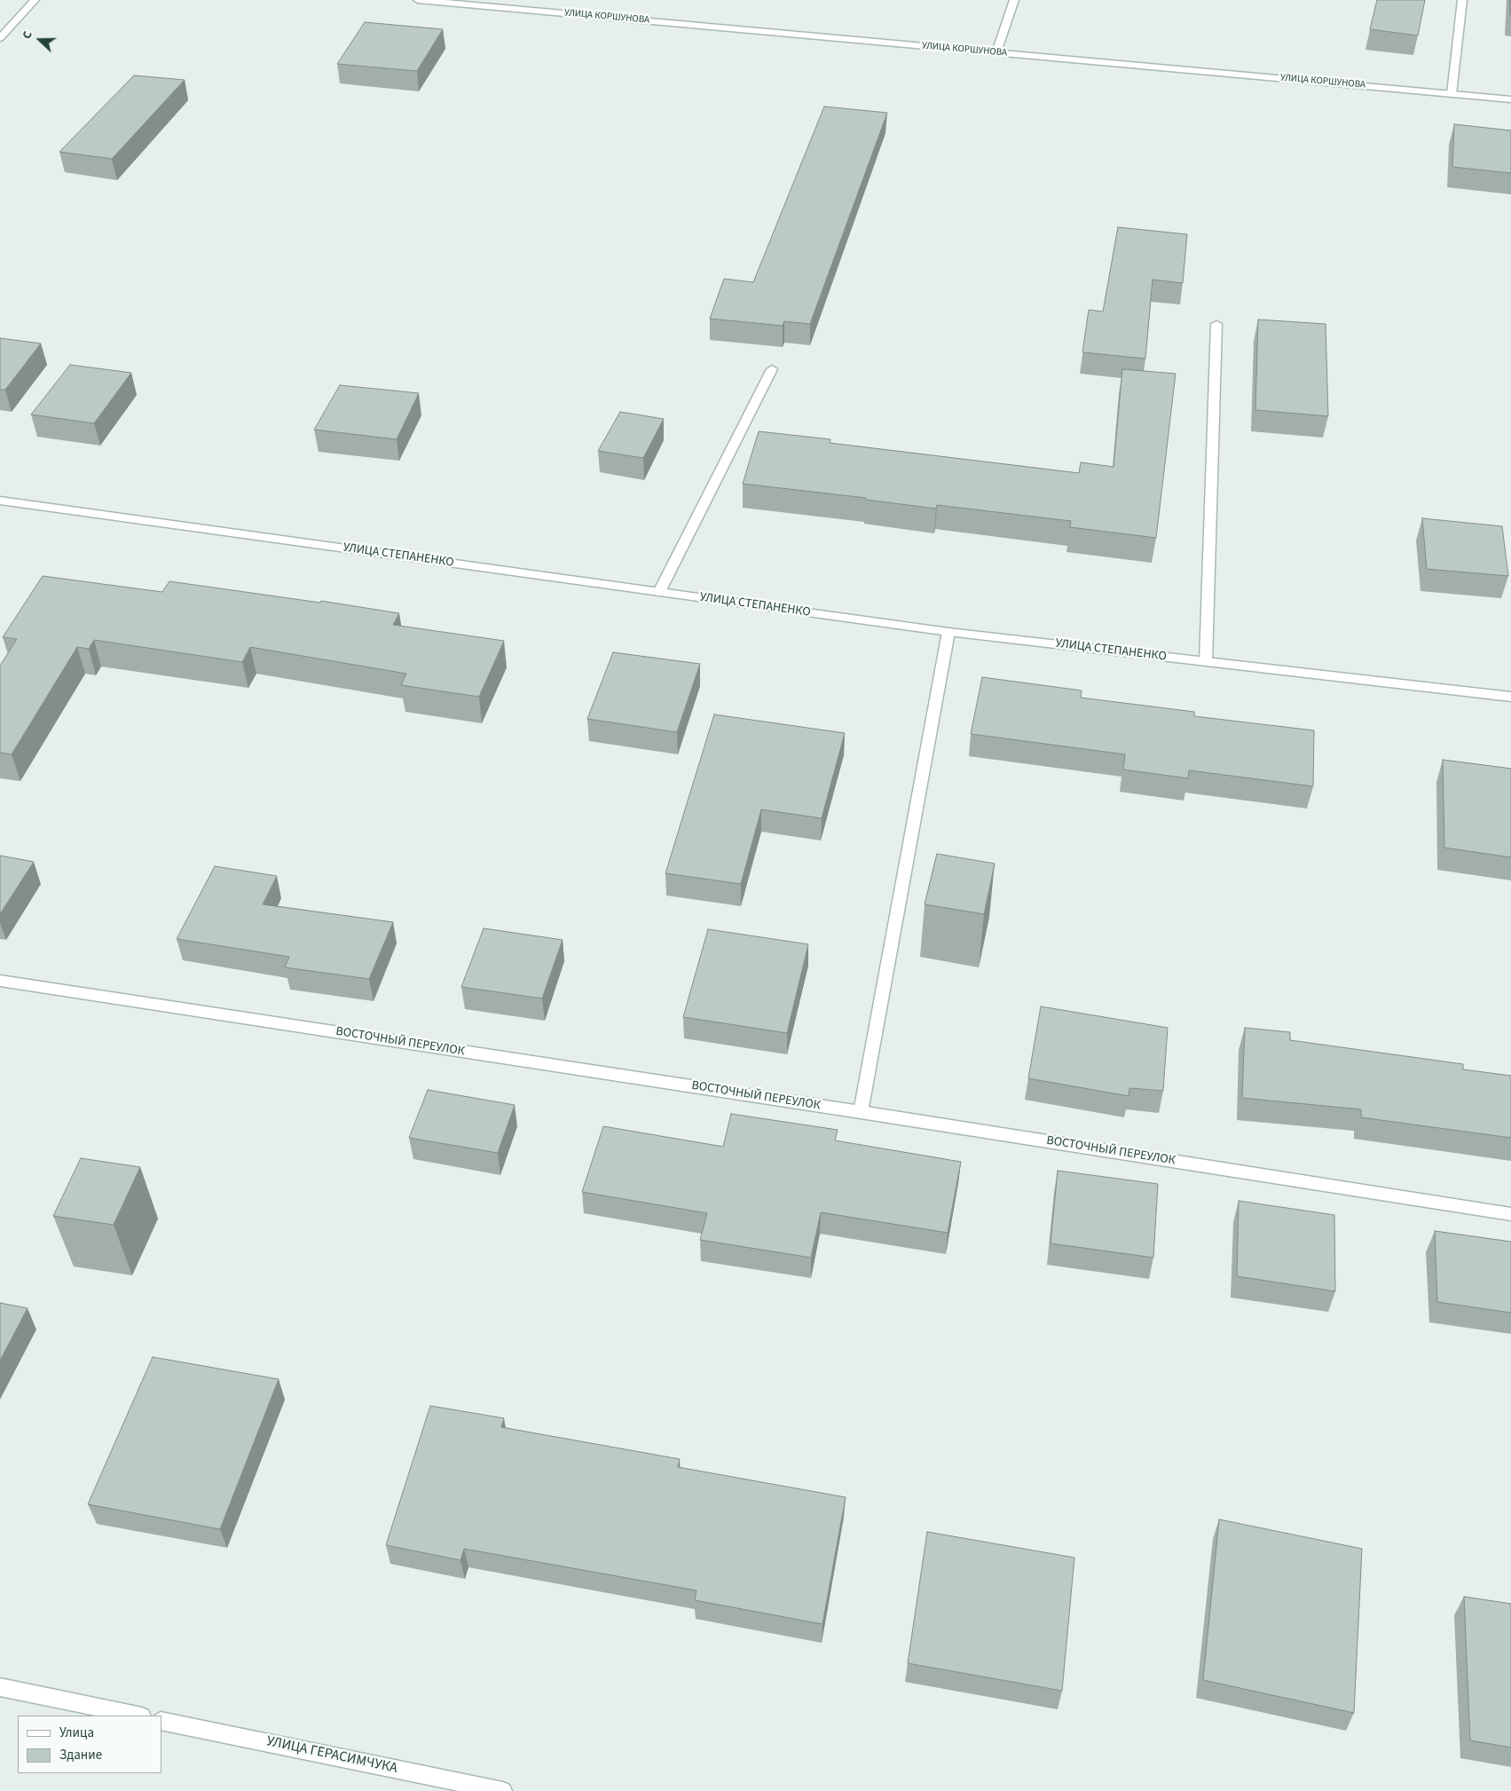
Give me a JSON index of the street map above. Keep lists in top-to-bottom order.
{
  "streets": {
    "street": [
      "УЛИЦА КОРШУНОВА",
      "УЛИЦА СТЕПАНЕНКО",
      "ВОСТОЧНЫЙ ПЕРЕУЛОК",
      "УЛИЦА ГЕРАСИМЧУКА"
    ]
  },
  "legend": ["Улица", "Здание"],
  "north": "left"
}
